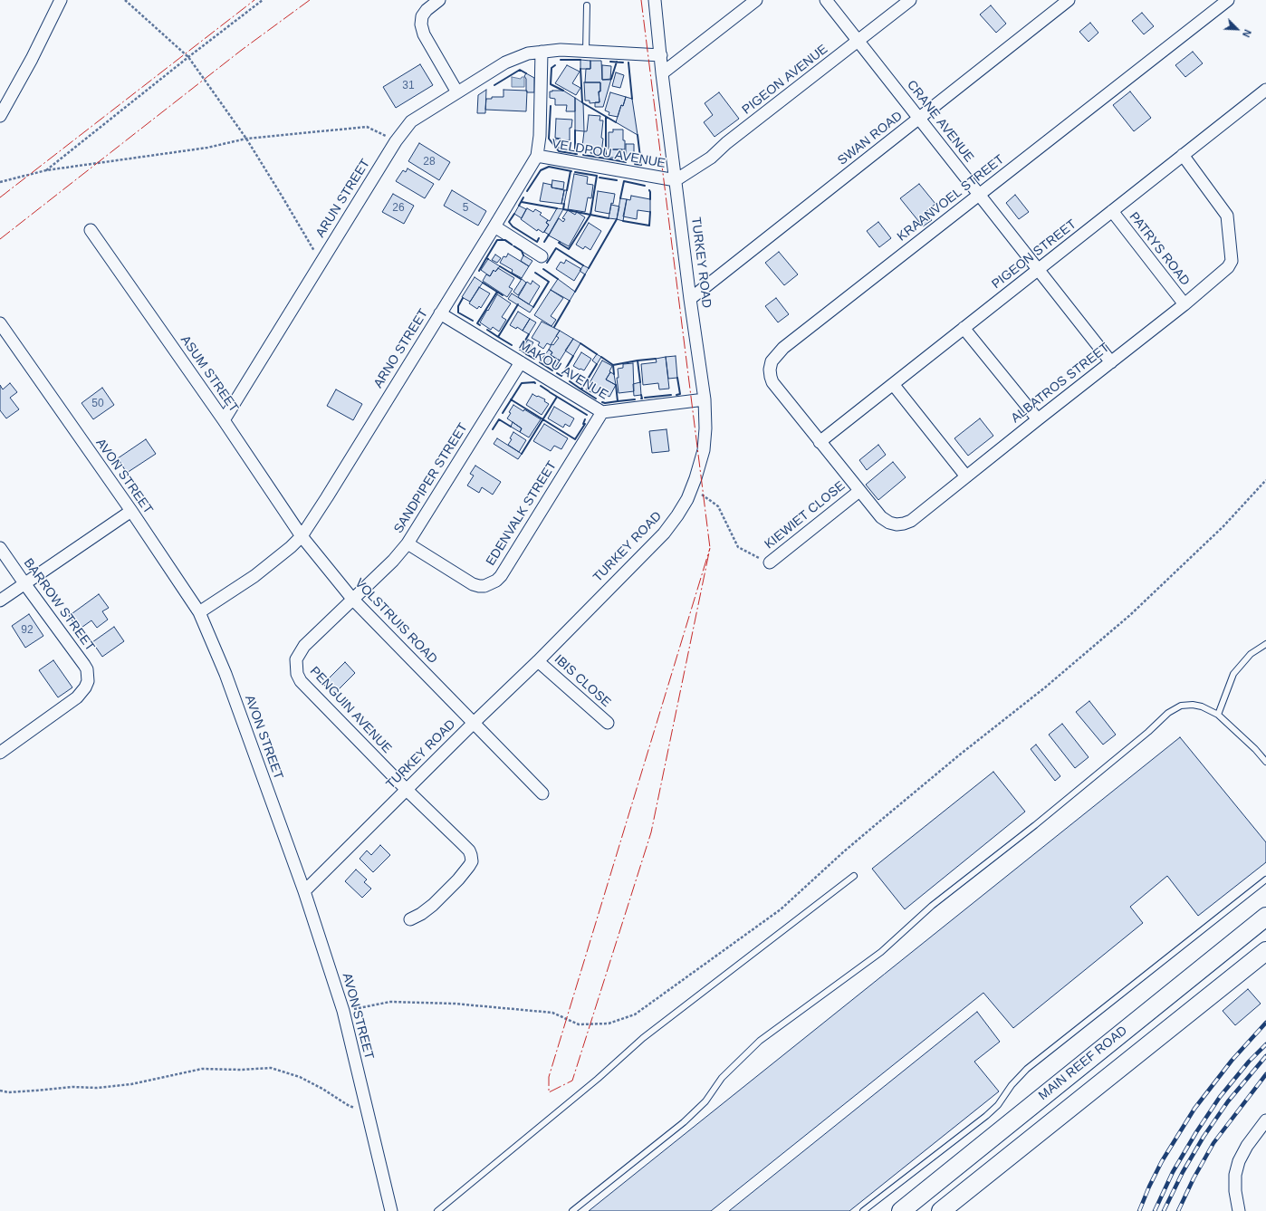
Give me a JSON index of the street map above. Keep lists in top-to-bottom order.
{
  "streets": {
    "main road": ["MAIN REEF ROAD"],
    "street": [
      "PIGEON AVENUE",
      "CRANE AVENUE",
      "SWAN ROAD",
      "VELDPOU AVENUE",
      "ARUN STREET",
      "KRAANVOEL STREET",
      "PATRYS ROAD",
      "PIGEON STREET",
      "TURKEY ROAD",
      "ARNO STREET",
      "MAKOU AVENUE",
      "ASUM STREET",
      "ALBATROS STREET",
      "AVON STREET",
      "SANDPIPER STREET",
      "EDENVALK STREET",
      "KIEWIET CLOSE",
      "BARROW STREET",
      "VOLSTRUIS ROAD",
      "IBIS CLOSE",
      "PENGUIN AVENUE"
    ]
  },
  "crossings": [
    ["PIGEON AVENUE", "CRANE AVENUE"],
    ["PIGEON AVENUE", "VELDPOU AVENUE"],
    ["PIGEON AVENUE", "TURKEY ROAD"],
    ["CRANE AVENUE", "SWAN ROAD"],
    ["CRANE AVENUE", "KRAANVOEL STREET"],
    ["CRANE AVENUE", "PIGEON STREET"],
    ["CRANE AVENUE", "ALBATROS STREET"],
    ["SWAN ROAD", "TURKEY ROAD"],
    ["VELDPOU AVENUE", "TURKEY ROAD"],
    ["VELDPOU AVENUE", "ARNO STREET"],
    ["ARUN STREET", "TURKEY ROAD"],
    ["ARUN STREET", "ARNO STREET"],
    ["ARUN STREET", "ASUM STREET"],
    ["KRAANVOEL STREET", "PIGEON STREET"],
    ["KRAANVOEL STREET", "ALBATROS STREET"],
    ["PATRYS ROAD", "PIGEON STREET"],
    ["PATRYS ROAD", "ALBATROS STREET"],
    ["PIGEON STREET", "ALBATROS STREET"],
    ["TURKEY ROAD", "MAKOU AVENUE"],
    ["TURKEY ROAD", "AVON STREET"],
    ["TURKEY ROAD", "VOLSTRUIS ROAD"],
    ["TURKEY ROAD", "IBIS CLOSE"],
    ["TURKEY ROAD", "PENGUIN AVENUE"],
    ["ARNO STREET", "MAKOU AVENUE"],
    ["ARNO STREET", "ASUM STREET"],
    ["ARNO STREET", "AVON STREET"],
    ["ARNO STREET", "VOLSTRUIS ROAD"],
    ["MAKOU AVENUE", "SANDPIPER STREET"],
    ["MAKOU AVENUE", "EDENVALK STREET"],
    ["ASUM STREET", "VOLSTRUIS ROAD"],
    ["ALBATROS STREET", "KIEWIET CLOSE"],
    ["SANDPIPER STREET", "EDENVALK STREET"],
    ["SANDPIPER STREET", "VOLSTRUIS ROAD"],
    ["SANDPIPER STREET", "PENGUIN AVENUE"],
    ["VOLSTRUIS ROAD", "PENGUIN AVENUE"]
  ],
  "house_numbers": [
    "31",
    "28",
    "26",
    "5",
    "50",
    "92"
  ],
  "north": "bottom right"
}
